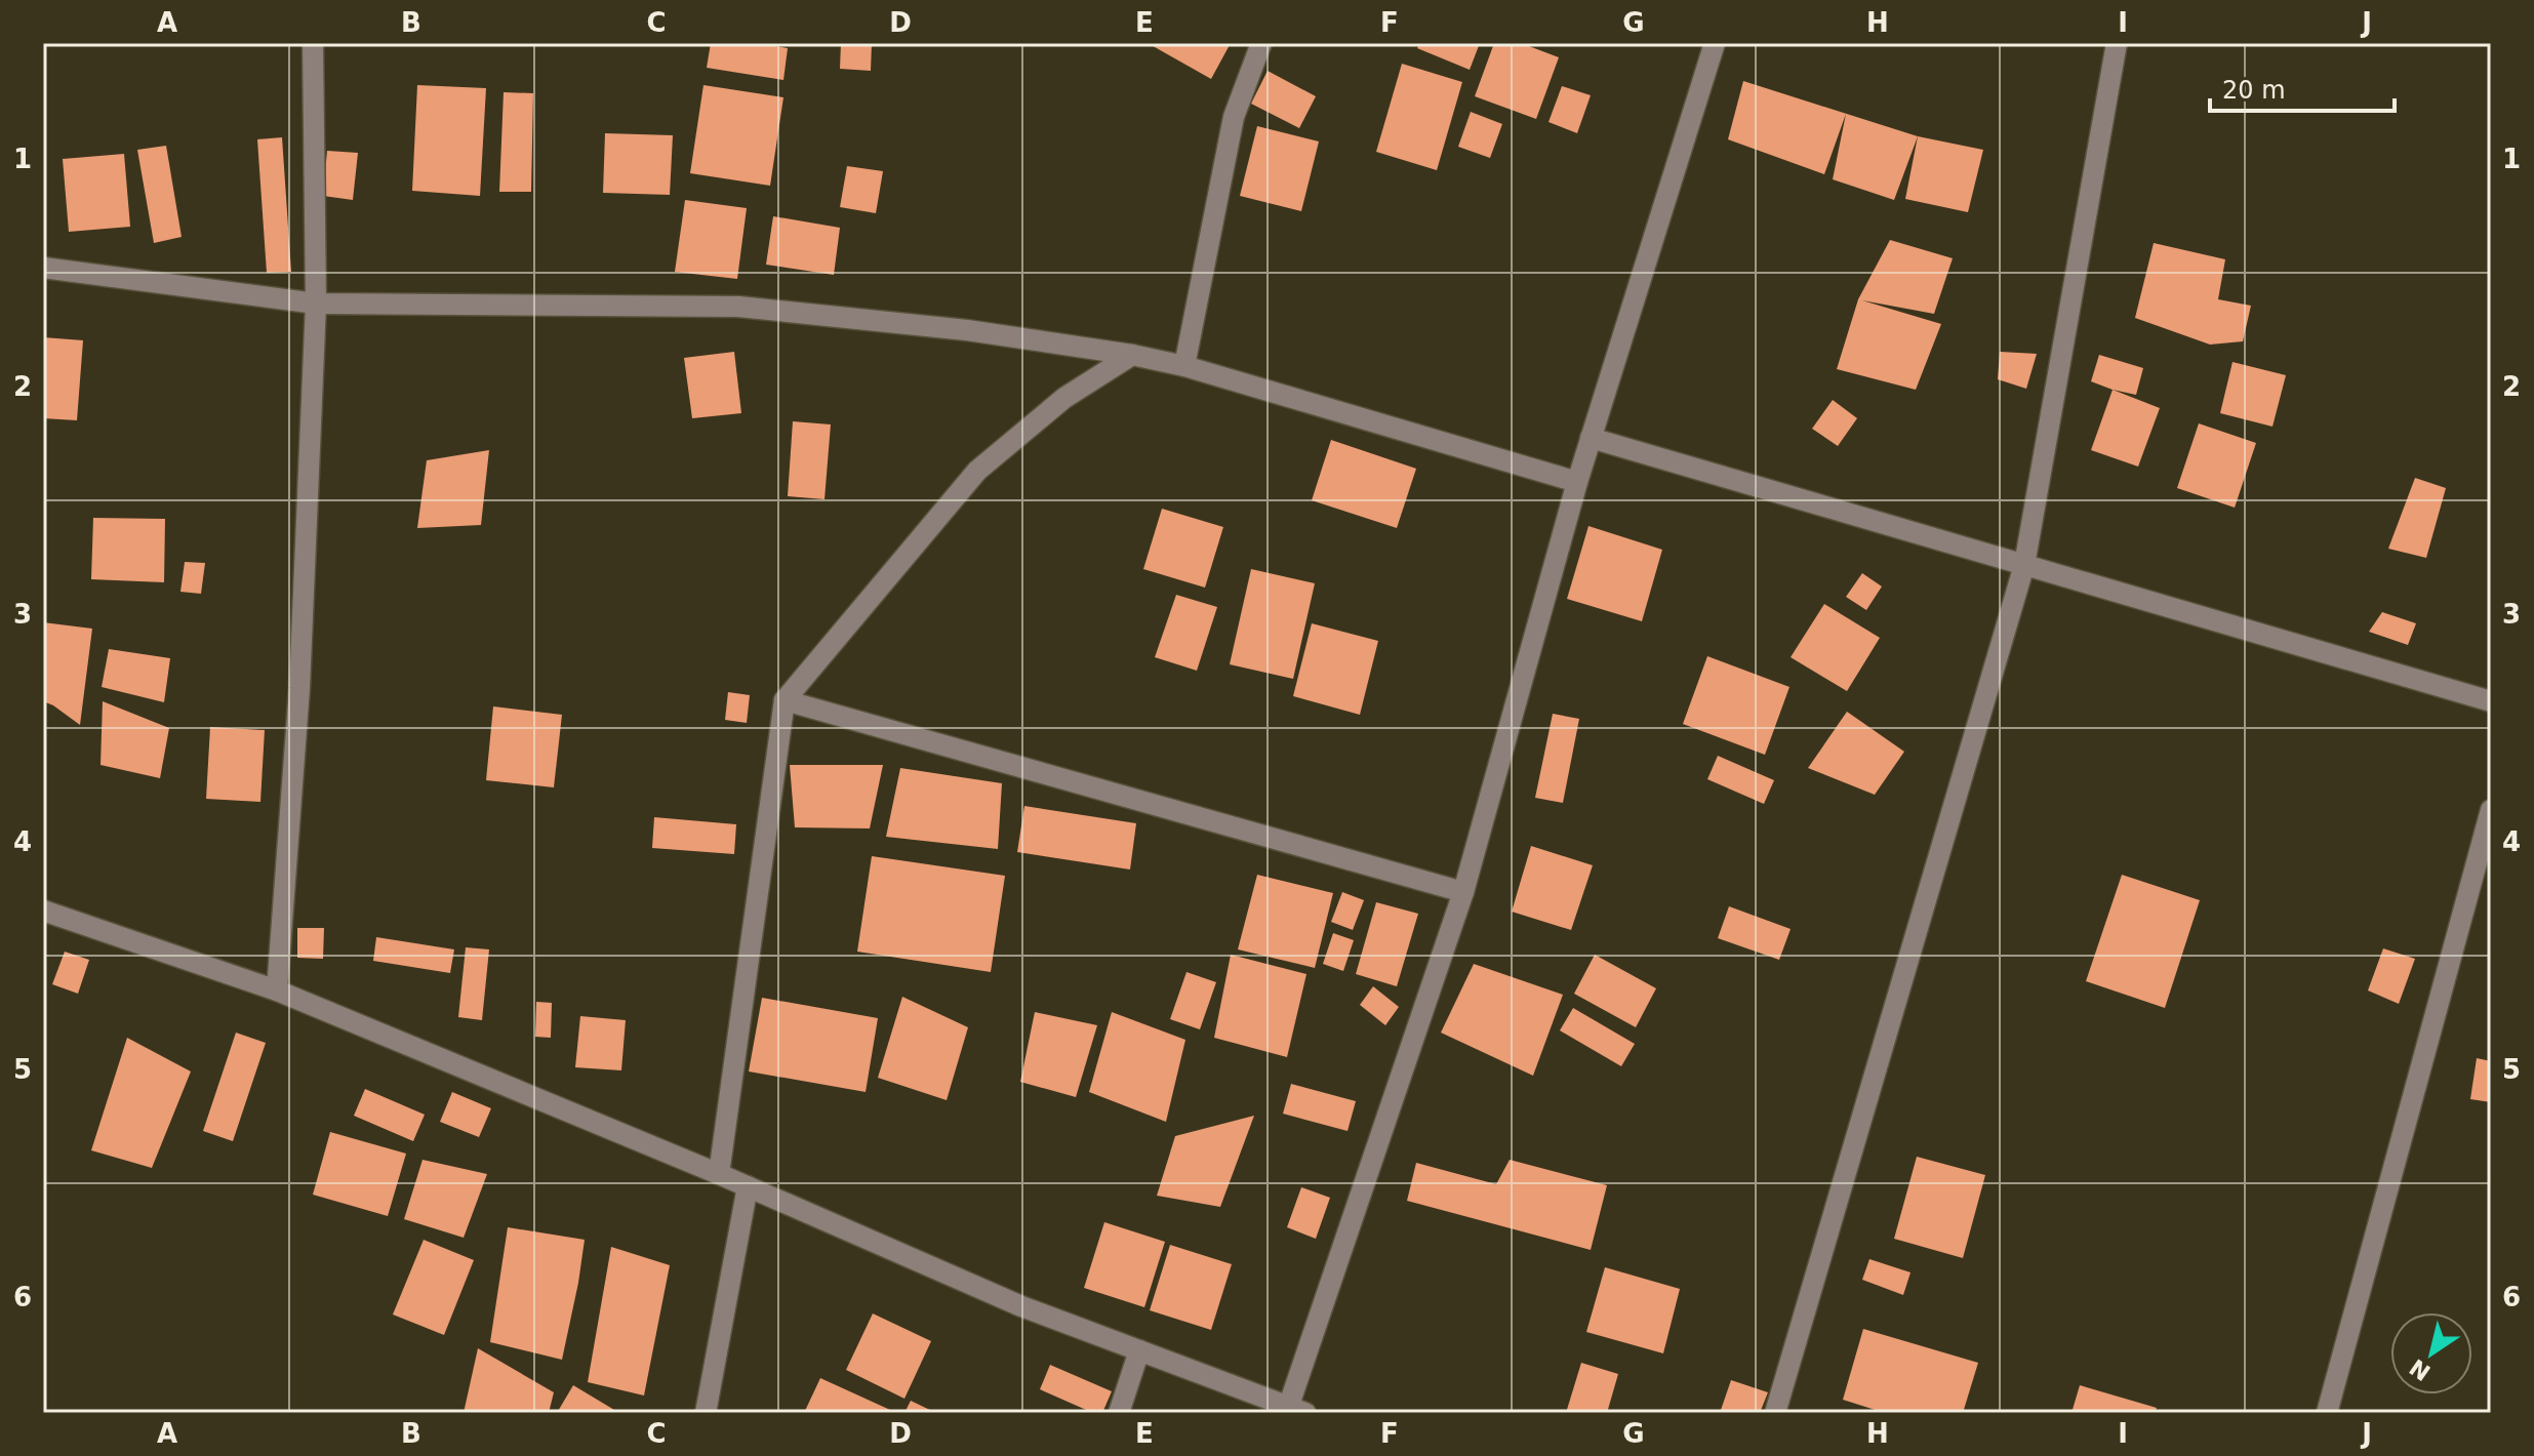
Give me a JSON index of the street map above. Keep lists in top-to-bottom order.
{
  "scale_bar": "20 m",
  "north": "bottom left",
  "grid": {
    "columns": [
      "A",
      "B",
      "C",
      "D",
      "E",
      "F",
      "G",
      "H",
      "I",
      "J"
    ],
    "rows": [
      "1",
      "2",
      "3",
      "4",
      "5",
      "6"
    ]
  }
}
